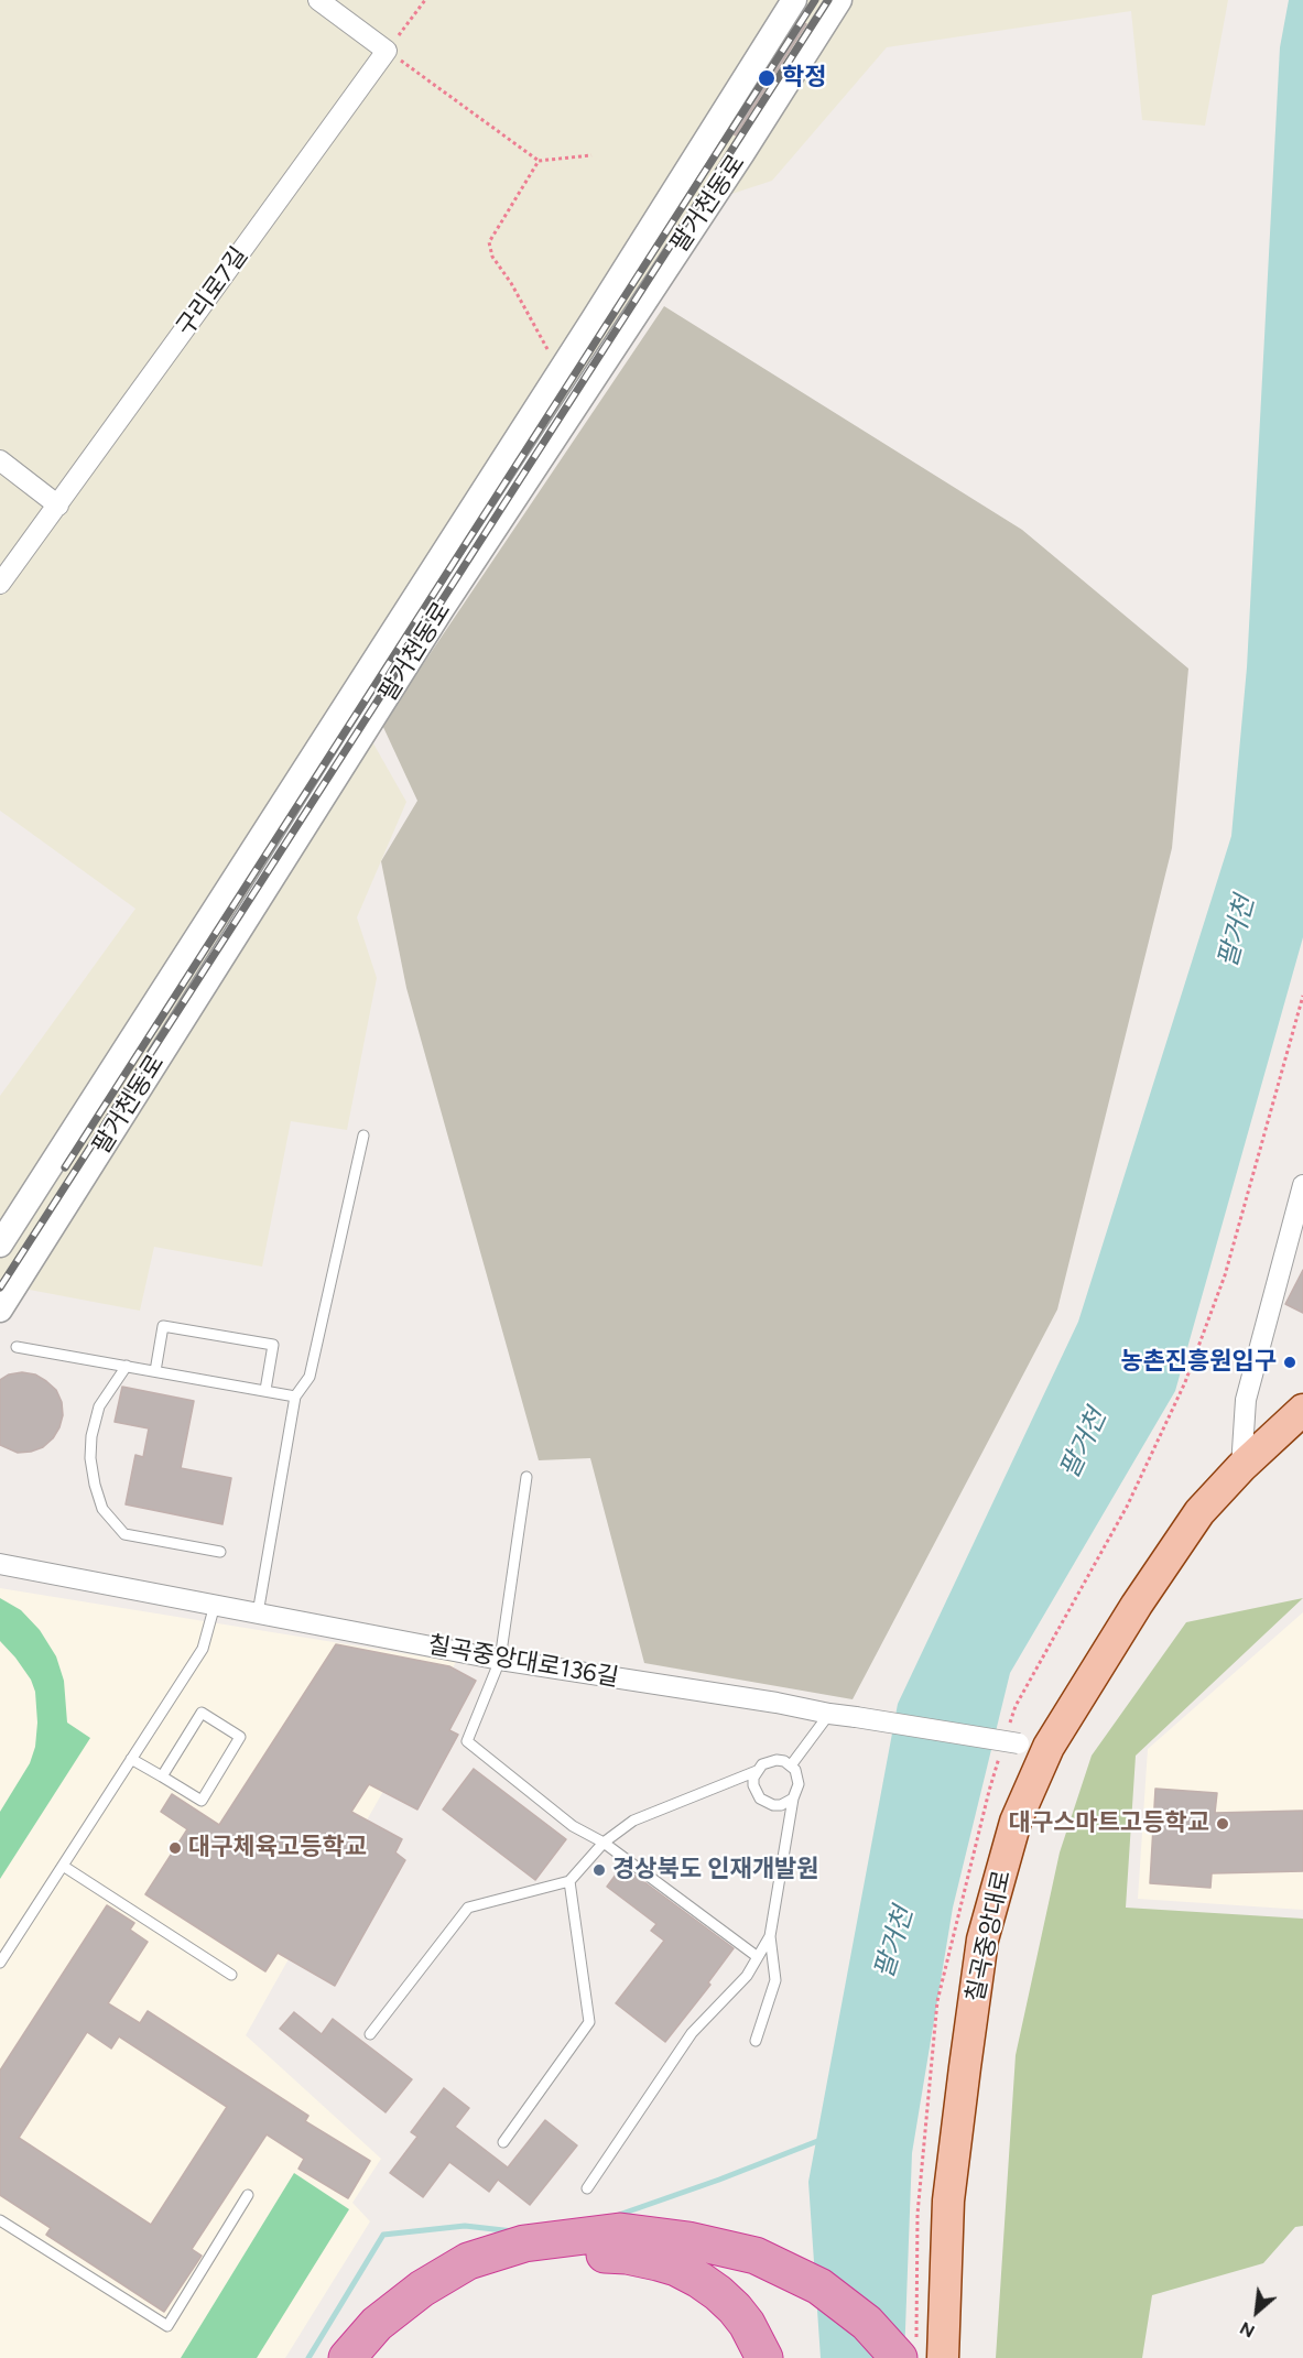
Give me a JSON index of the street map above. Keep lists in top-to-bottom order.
{
  "streets": {
    "main road": ["칠곡중앙대로"],
    "street": ["팔거천동로", "구리로7길", "칠곡중앙대로136길"]
  },
  "crossings": [
    ["칠곡중앙대로136길", "칠곡중앙대로"]
  ],
  "water": ["팔거천"],
  "places": [
    "학정",
    "농촌진흥원입구",
    "대구스마트고등학교",
    "대구체육고등학교",
    "경상북도 인재개발원"
  ],
  "north": "bottom left"
}
